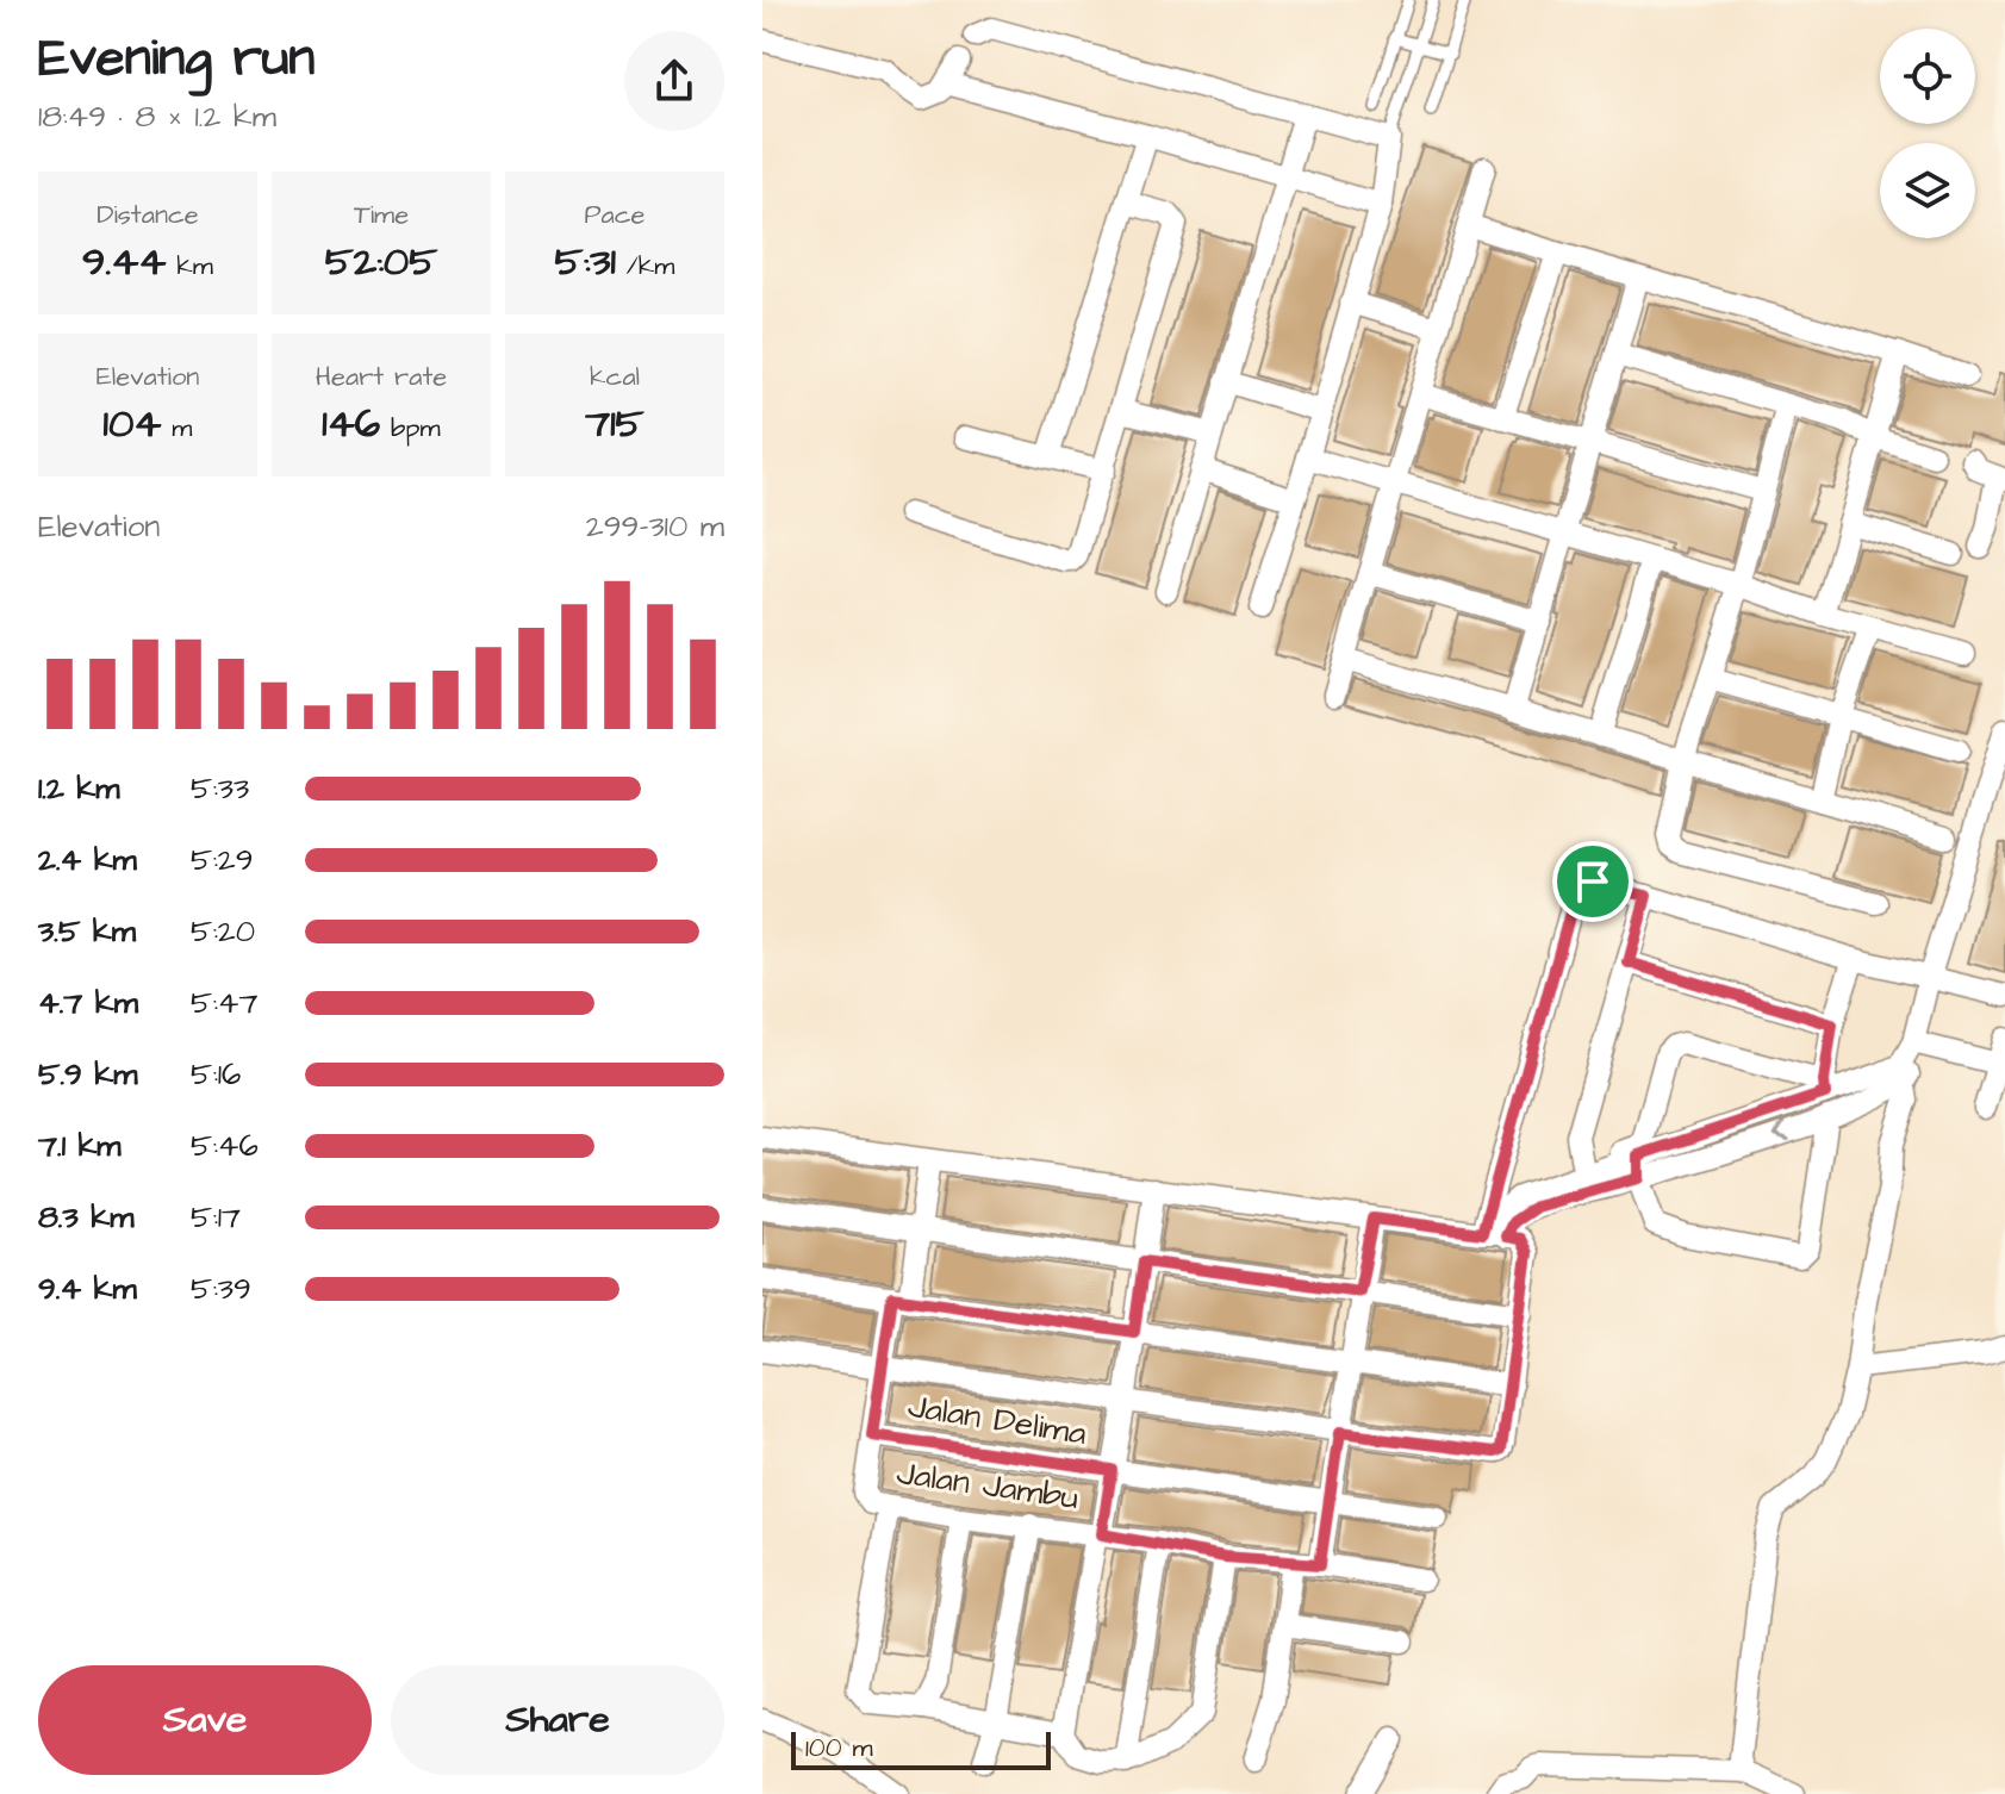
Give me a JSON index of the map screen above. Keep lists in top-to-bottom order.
{
  "streets": {
    "street": ["Jalan Delima", "Jalan Jambu"]
  },
  "crossings": [
    ["Jalan Delima", "Jalan Jambu"]
  ],
  "scale_bar": "100 m",
  "page": {
    "heading": ["Evening run", "18:49 · 8 × 1.2 km"],
    "stats": [
      ["Distance", "9.44 km"],
      ["Time", "52:05"],
      ["Pace", "5:31 /km"],
      ["Elevation", "104 m"],
      ["Heart rate", "146 bpm"],
      ["kcal", "715"]
    ],
    "chart": ["Elevation", "299–310 m"],
    "list": [
      {
        "name": "1.2 km",
        "note": "5:33"
      },
      {
        "name": "2.4 km",
        "note": "5:29"
      },
      {
        "name": "3.5 km",
        "note": "5:20"
      },
      {
        "name": "4.7 km",
        "note": "5:47"
      },
      {
        "name": "5.9 km",
        "note": "5:16"
      },
      {
        "name": "7.1 km",
        "note": "5:46"
      },
      {
        "name": "8.3 km",
        "note": "5:17"
      },
      {
        "name": "9.4 km",
        "note": "5:39"
      }
    ],
    "buttons": ["Save", "Share"],
    "scale": "100 m"
  }
}
